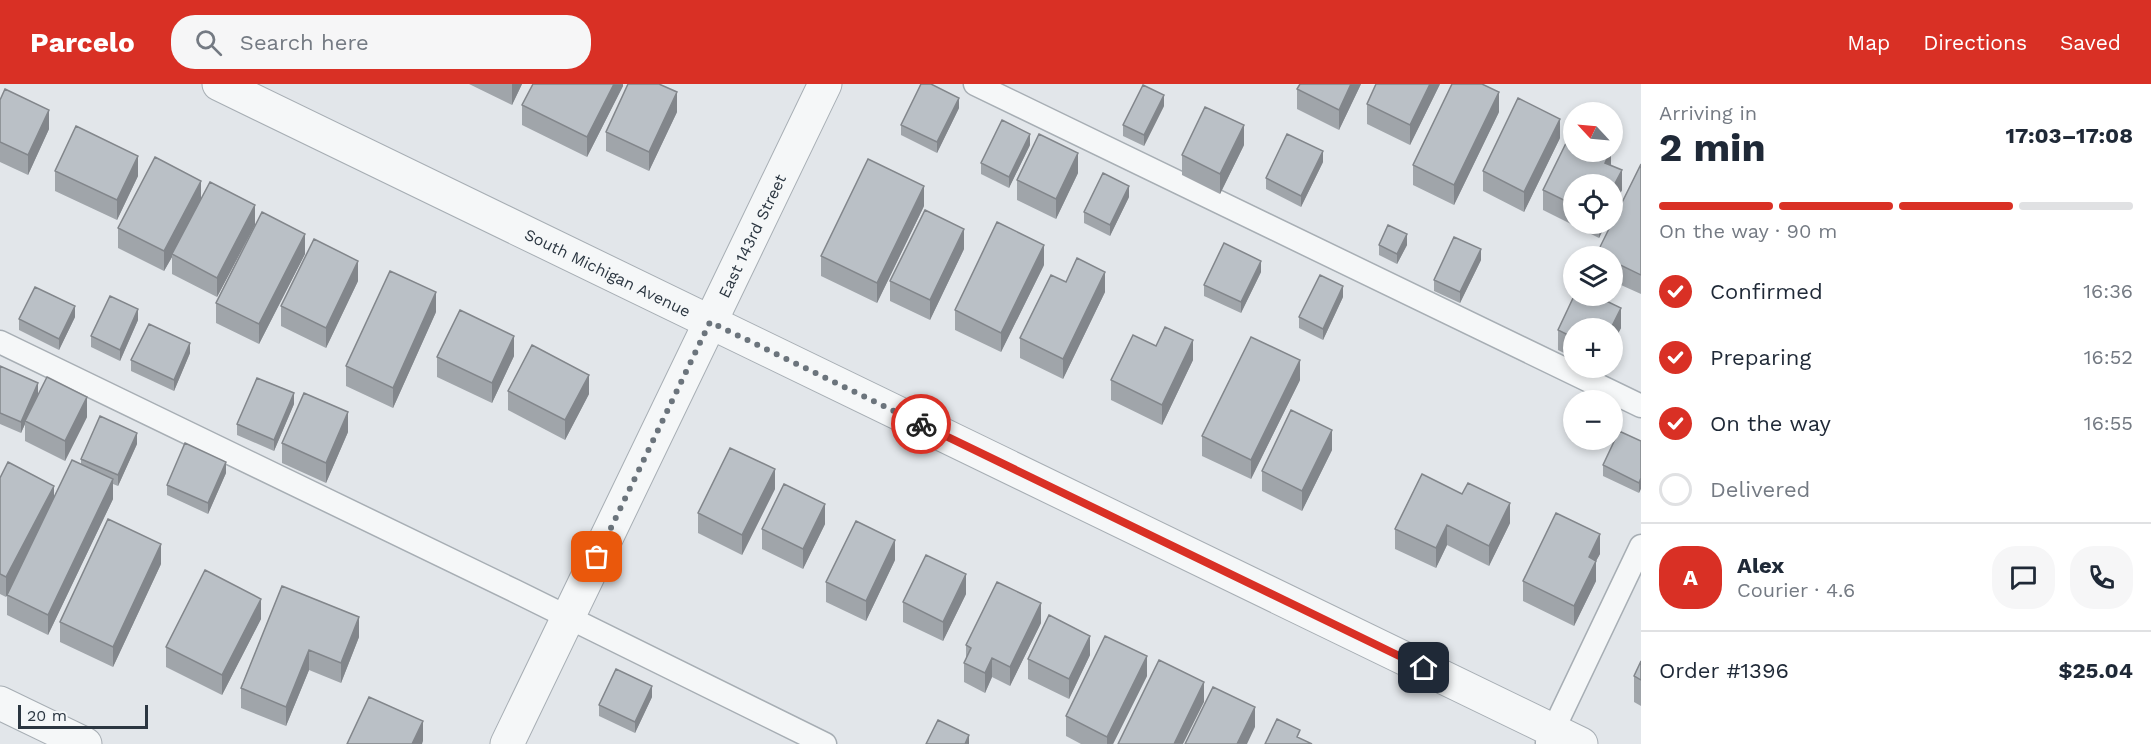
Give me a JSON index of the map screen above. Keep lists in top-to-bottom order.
{
  "streets": {
    "street": ["East 143rd Street", "South Michigan Avenue"]
  },
  "crossings": [
    ["East 143rd Street", "South Michigan Avenue"]
  ],
  "scale_bar": "20 m",
  "north": "top left",
  "page": {
    "header": "Parcelo",
    "search": "Search here",
    "nav": ["Map", "Directions", "Saved"],
    "heading": ["2 min", "Arriving in", "17:03–17:08"],
    "panel": [
      "Alex",
      "Courier · 4.6",
      "Order #1396",
      "$25.04"
    ],
    "map_buttons": ["+", "−"],
    "bar": "On the way · 90 m",
    "list": [
      ["Confirmed", "16:36"],
      ["Preparing", "16:52"],
      ["On the way", "16:55"],
      "Delivered"
    ],
    "round": "A",
    "scale": "20 m"
  }
}
